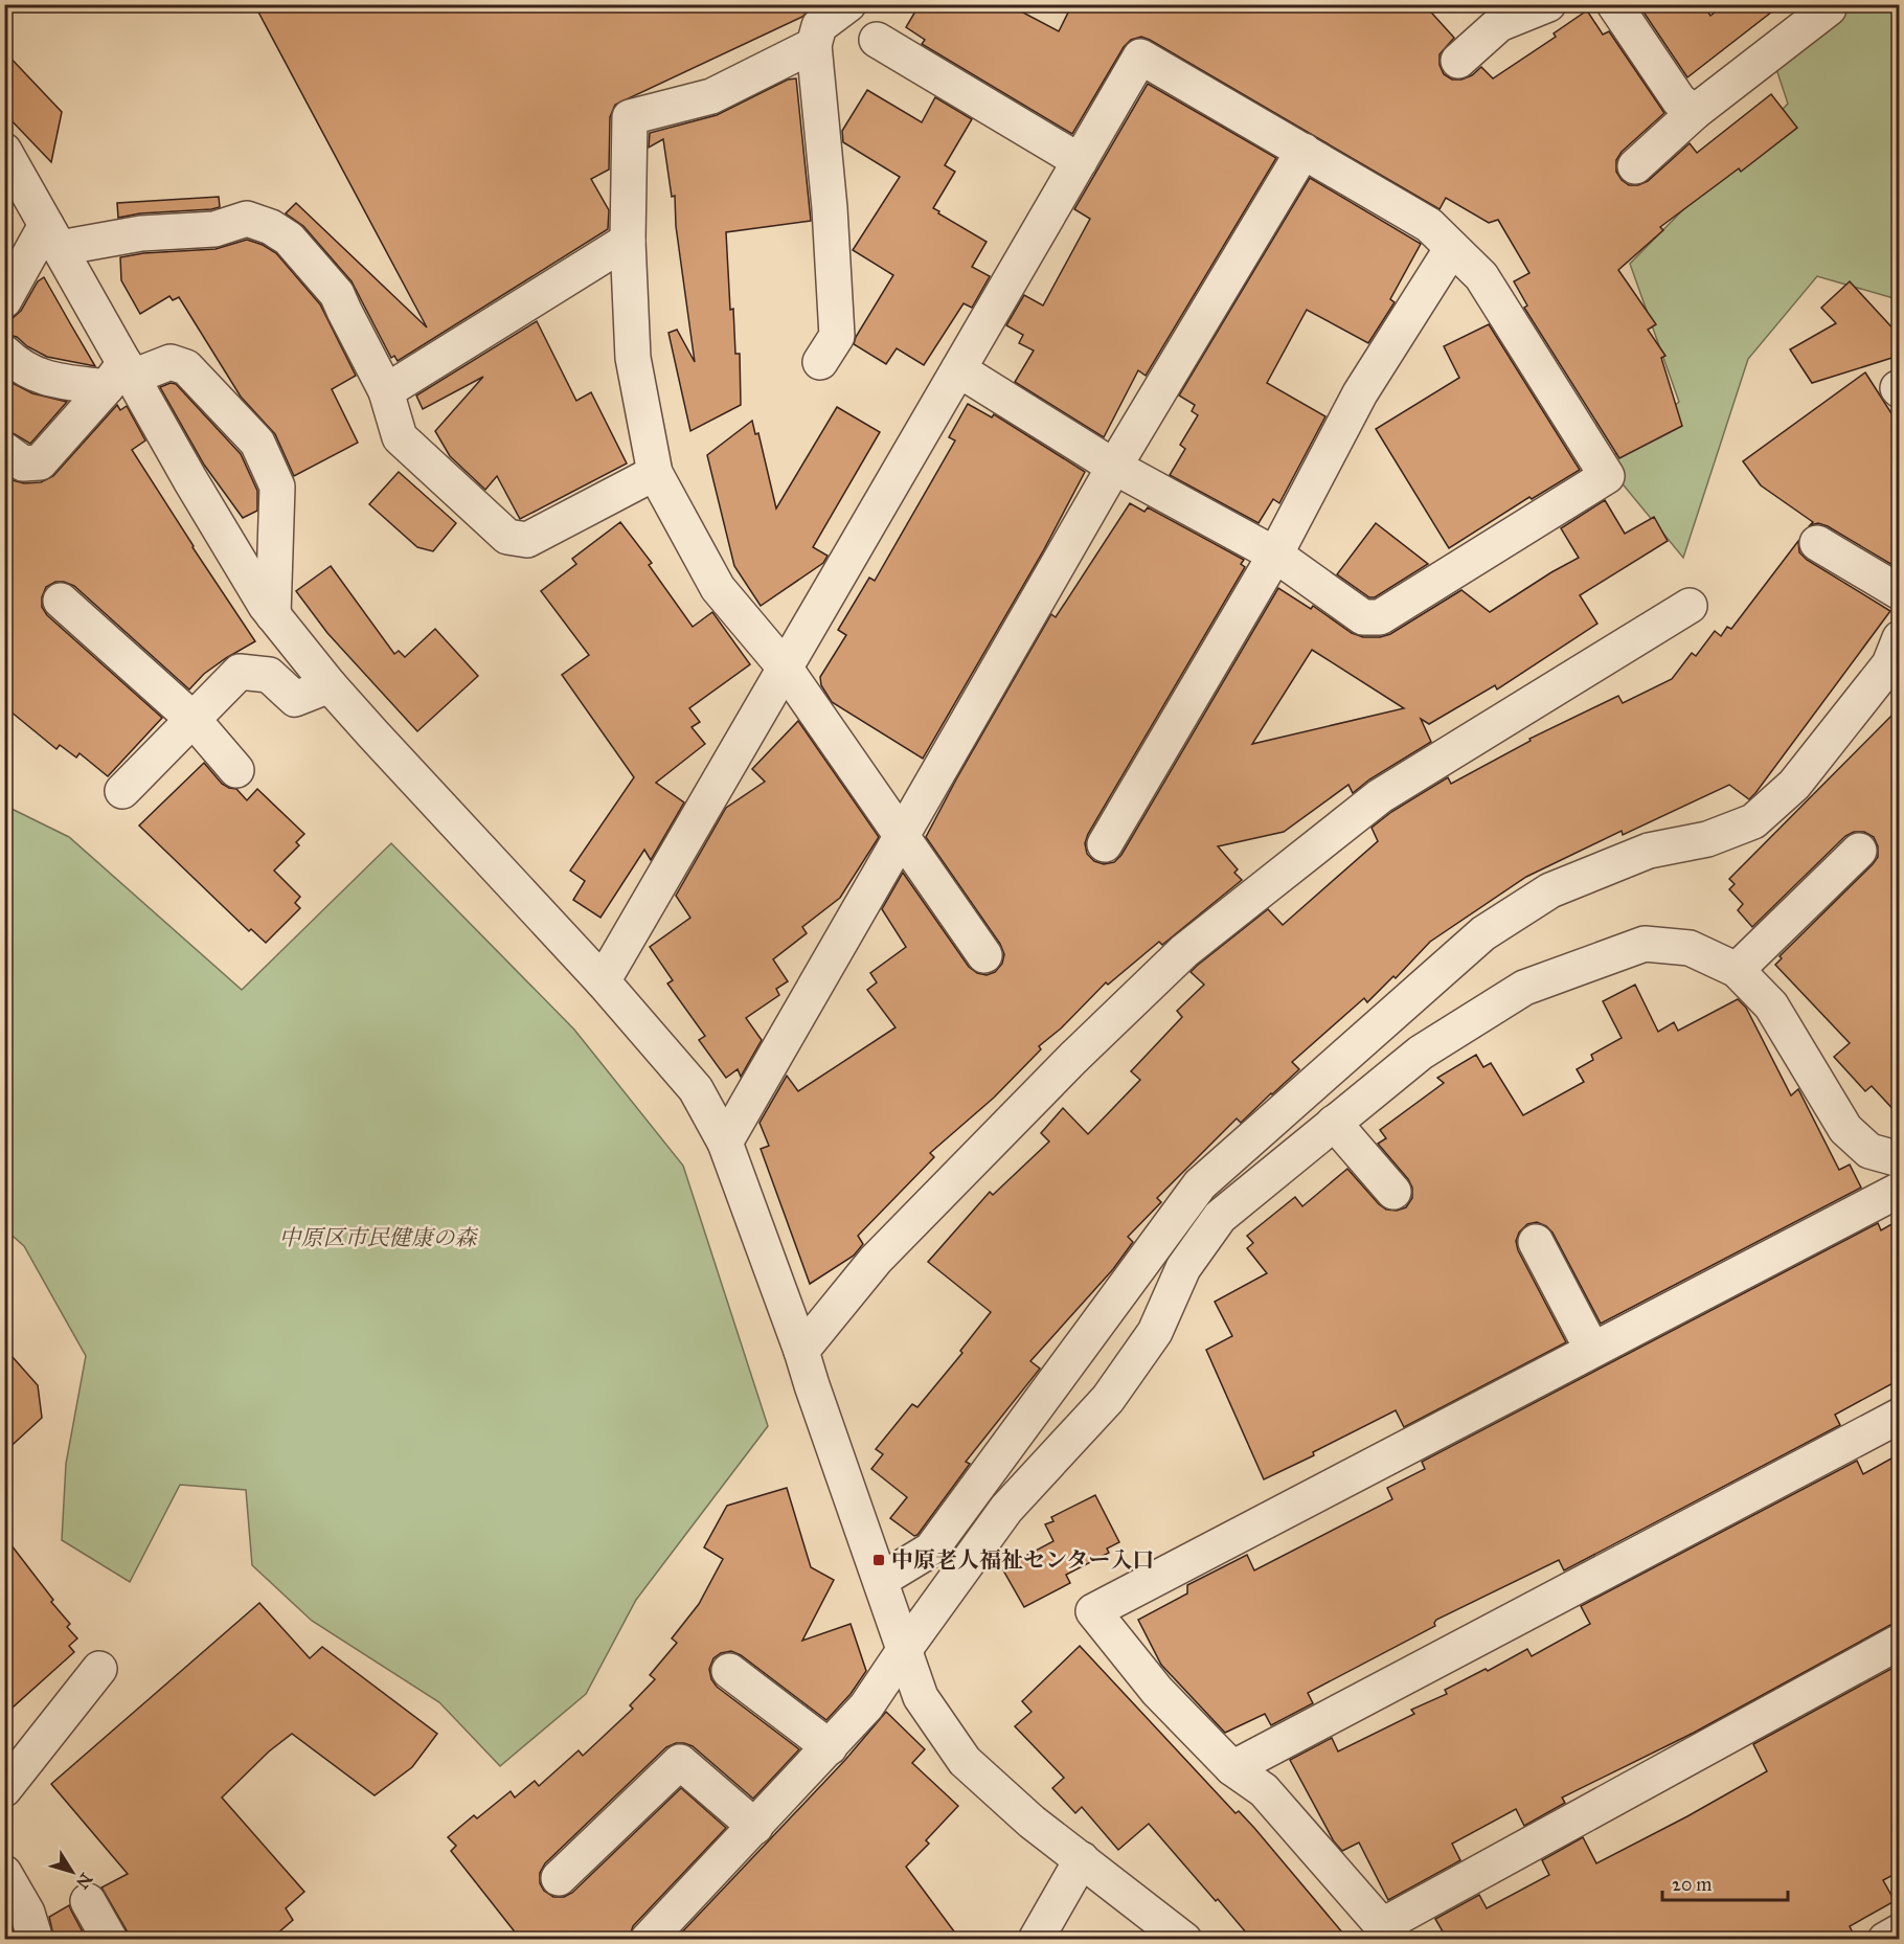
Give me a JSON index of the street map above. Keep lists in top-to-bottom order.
{
  "parks": ["中原区市民健康の森"],
  "places": {
    "transit": ["中原老人福祉センター入口"]
  },
  "scale_bar": "20 m",
  "north": "bottom right"
}
